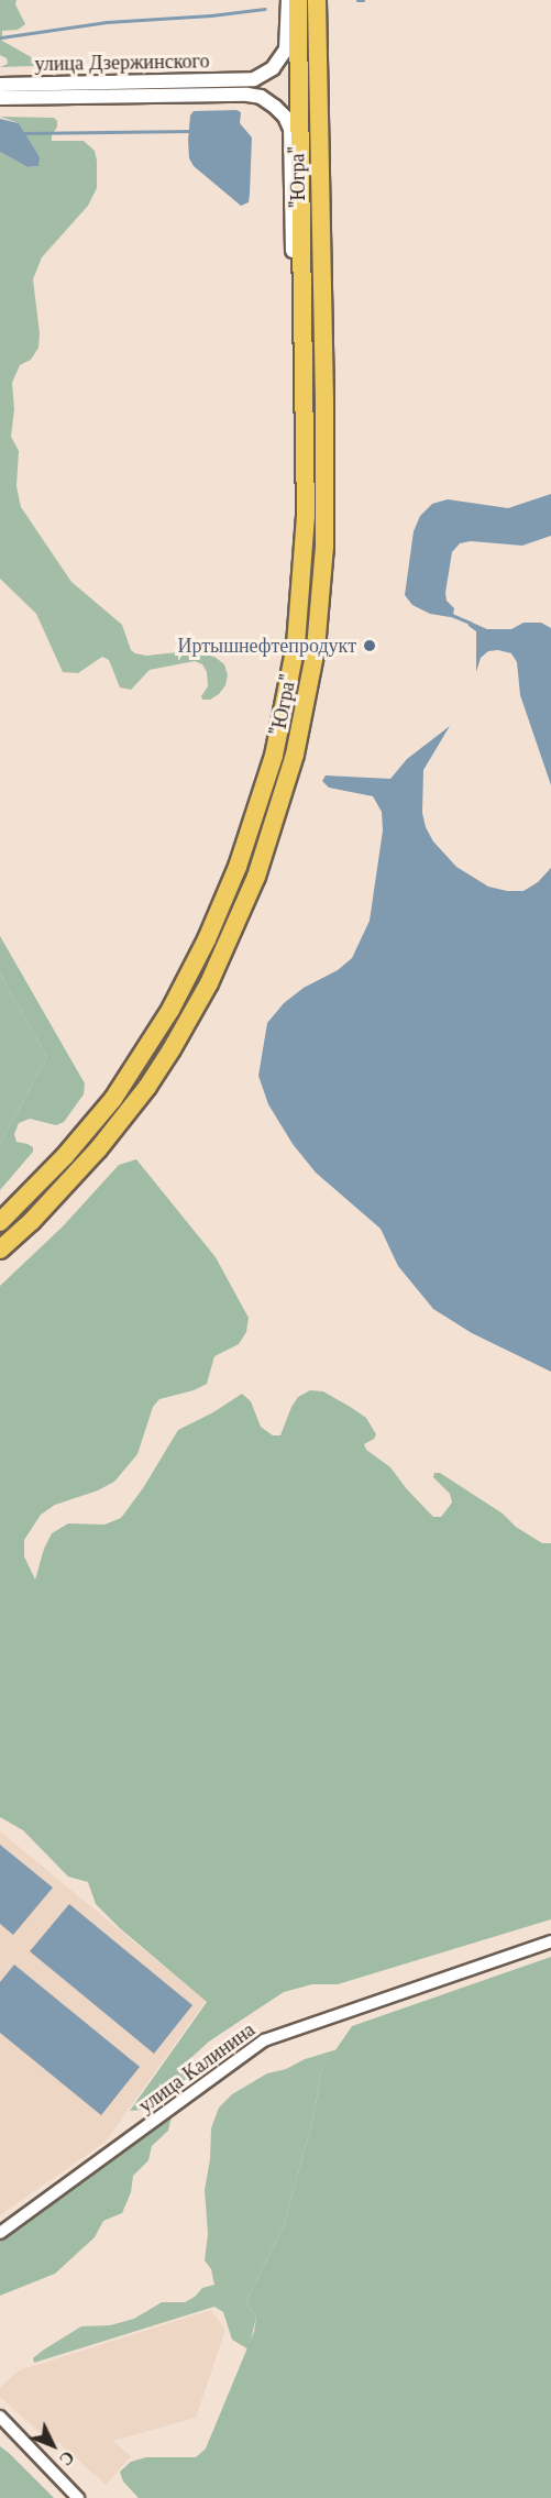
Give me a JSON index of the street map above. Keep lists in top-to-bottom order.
{
  "streets": {
    "highway": ["\"Югра\""],
    "street": ["улица Дзержинского", "улица Калинина"]
  },
  "places": ["Иртышнефтепродукт"],
  "north": "bottom right"
}
